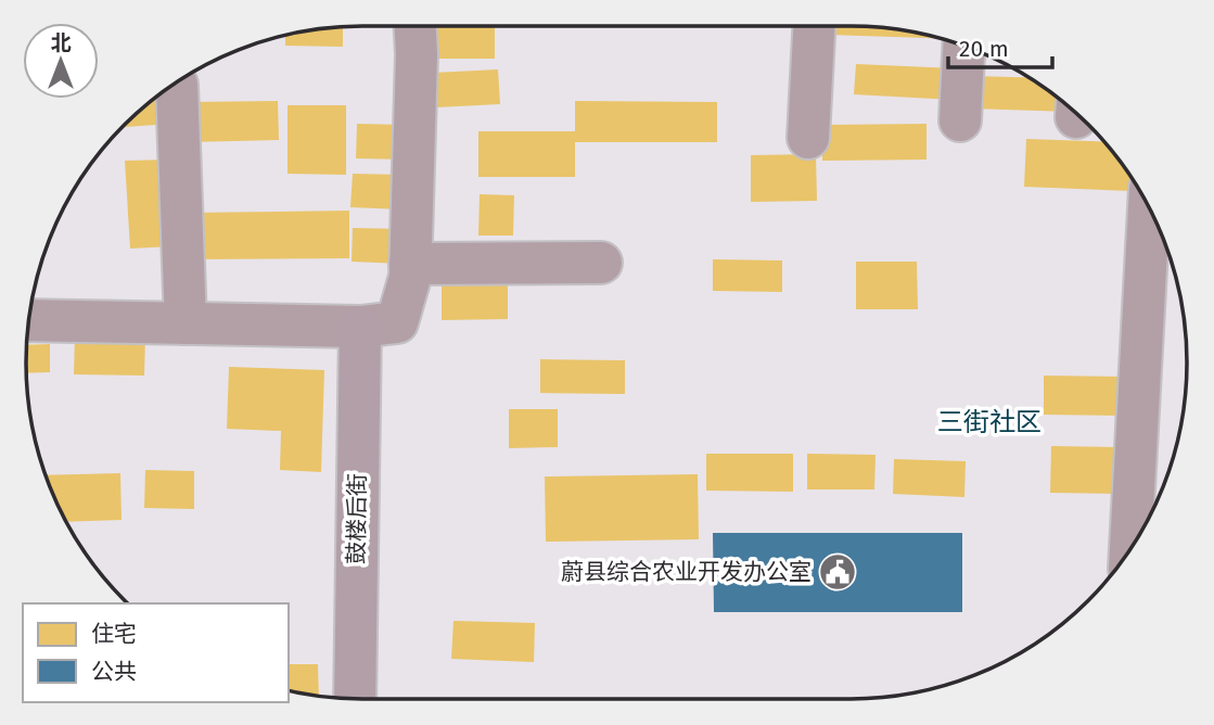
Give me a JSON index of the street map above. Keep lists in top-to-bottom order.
{
  "streets": {
    "main road": ["鼓楼后街"]
  },
  "districts": ["三街社区"],
  "places": {
    "public building": ["蔚县综合农业开发办公室"]
  },
  "legend": ["住宅", "公共"],
  "scale_bar": "20 m",
  "north": "top"
}
